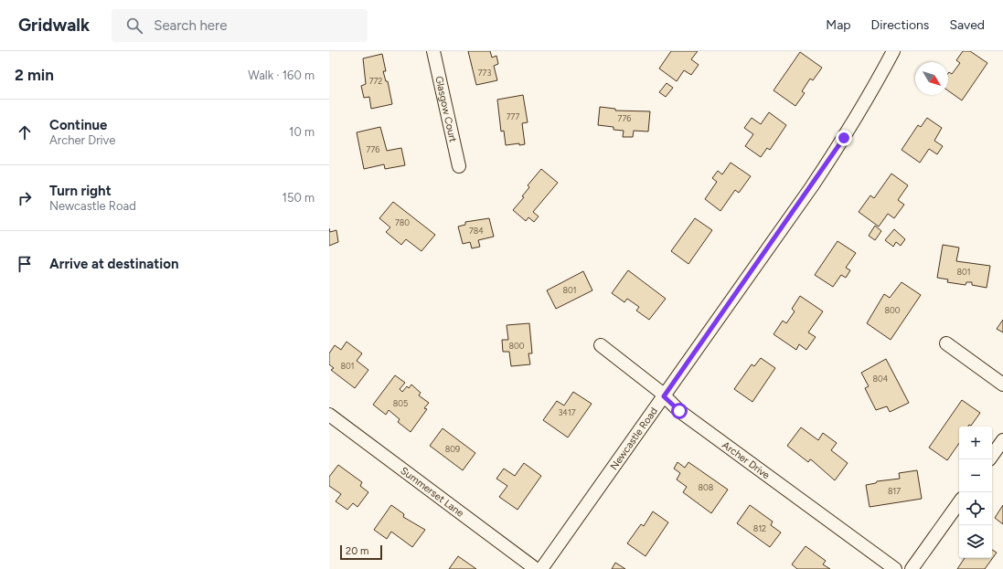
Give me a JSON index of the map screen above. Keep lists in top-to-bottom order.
{
  "streets": {
    "street": [
      "Glasgow Court",
      "Newcastle Road",
      "Archer Drive",
      "Summerset Lane"
    ]
  },
  "crossings": [
    ["Newcastle Road", "Archer Drive"]
  ],
  "house_numbers": [
    "773",
    "772",
    "777",
    "776",
    "776",
    "780",
    "784",
    "801",
    "801",
    "800",
    "800",
    "801",
    "804",
    "805",
    "3417",
    "809",
    "808",
    "817",
    "812"
  ],
  "scale_bar": "20 m",
  "north": "bottom right",
  "page": {
    "header": "Gridwalk",
    "search": "Search here",
    "nav": ["Map", "Directions", "Saved"],
    "heading": ["2 min", "Walk · 160 m"],
    "list": [
      ["Continue", "Archer Drive", "10 m"],
      ["Turn right", "Newcastle Road", "150 m"],
      "Arrive at destination"
    ],
    "map_buttons": ["+", "−"],
    "scale": "20 m"
  }
}
